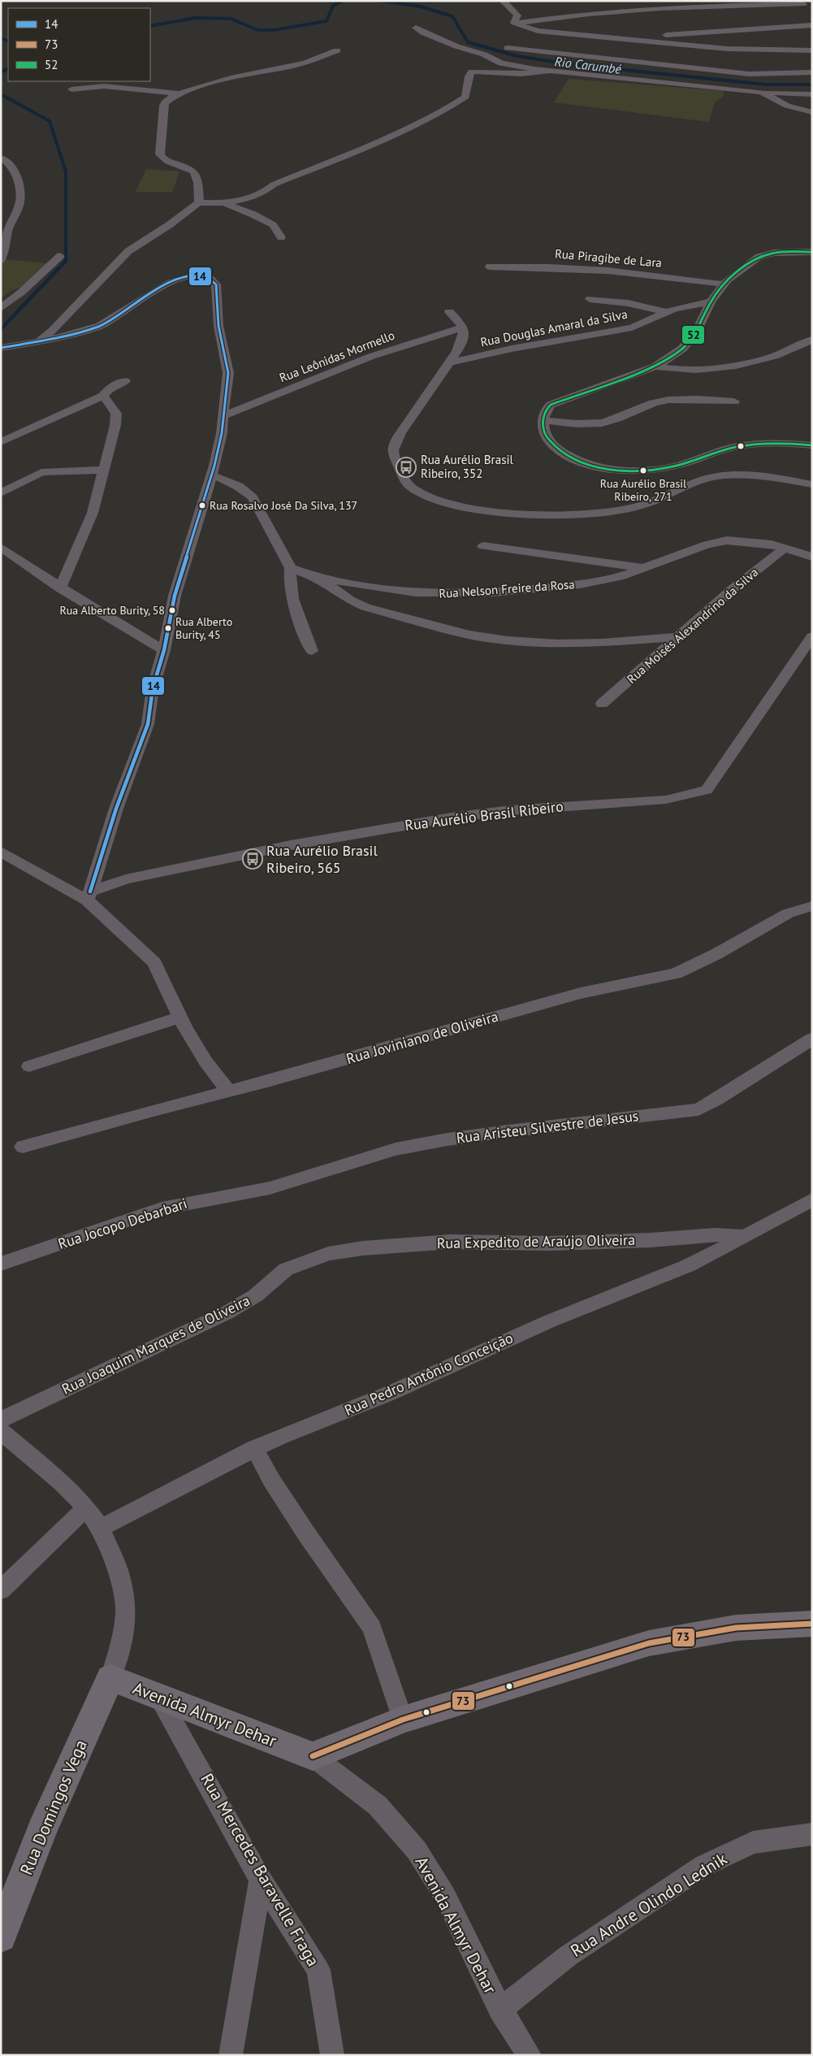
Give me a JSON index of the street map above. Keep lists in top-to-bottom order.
{
  "streets": {
    "street": [
      "Rua Piragibe de Lara",
      "Rua Douglas Amaral da Silva",
      "Rua Leônidas Mormello",
      "Rua Nelson Freire da Rosa",
      "Rua Moisés Alexandrino da Silva",
      "Rua Aurélio Brasil Ribeiro",
      "Rua Joviniano de Oliveira",
      "Rua Aristeu Silvestre de Jesus",
      "Rua Jocopo Debarbari",
      "Rua Expedito de Araújo Oliveira",
      "Rua Joaquim Marques de Oliveira",
      "Rua Pedro Antônio Conceição",
      "Avenida Almyr Dehar",
      "Rua Domingos Vega",
      "Rua Mercedes Baravelle Fraga",
      "Rua Andre Olindo Lednik"
    ]
  },
  "crossings": [
    ["Rua Aristeu Silvestre de Jesus", "Rua Jocopo Debarbari"],
    ["Rua Expedito de Araújo Oliveira", "Rua Joaquim Marques de Oliveira"],
    ["Rua Expedito de Araújo Oliveira", "Rua Pedro Antônio Conceição"],
    ["Avenida Almyr Dehar", "Rua Domingos Vega"],
    ["Avenida Almyr Dehar", "Rua Mercedes Baravelle Fraga"],
    ["Avenida Almyr Dehar", "Rua Andre Olindo Lednik"]
  ],
  "water": ["Rio Carumbé"],
  "places": {
    "bus stop": ["Rua Aurélio Brasil Ribeiro, 352", "Rua Aurélio Brasil Ribeiro, 565"],
    "other": [
      "Rua Aurélio Brasil Ribeiro, 271",
      "Rua Rosalvo José Da Silva, 137",
      "Rua Alberto Burity, 58",
      "Rua Alberto Burity, 45"
    ]
  },
  "lines": ["transit line 52", "transit line 14", "transit line 73"],
  "legend": ["14", "73", "52"]
}
